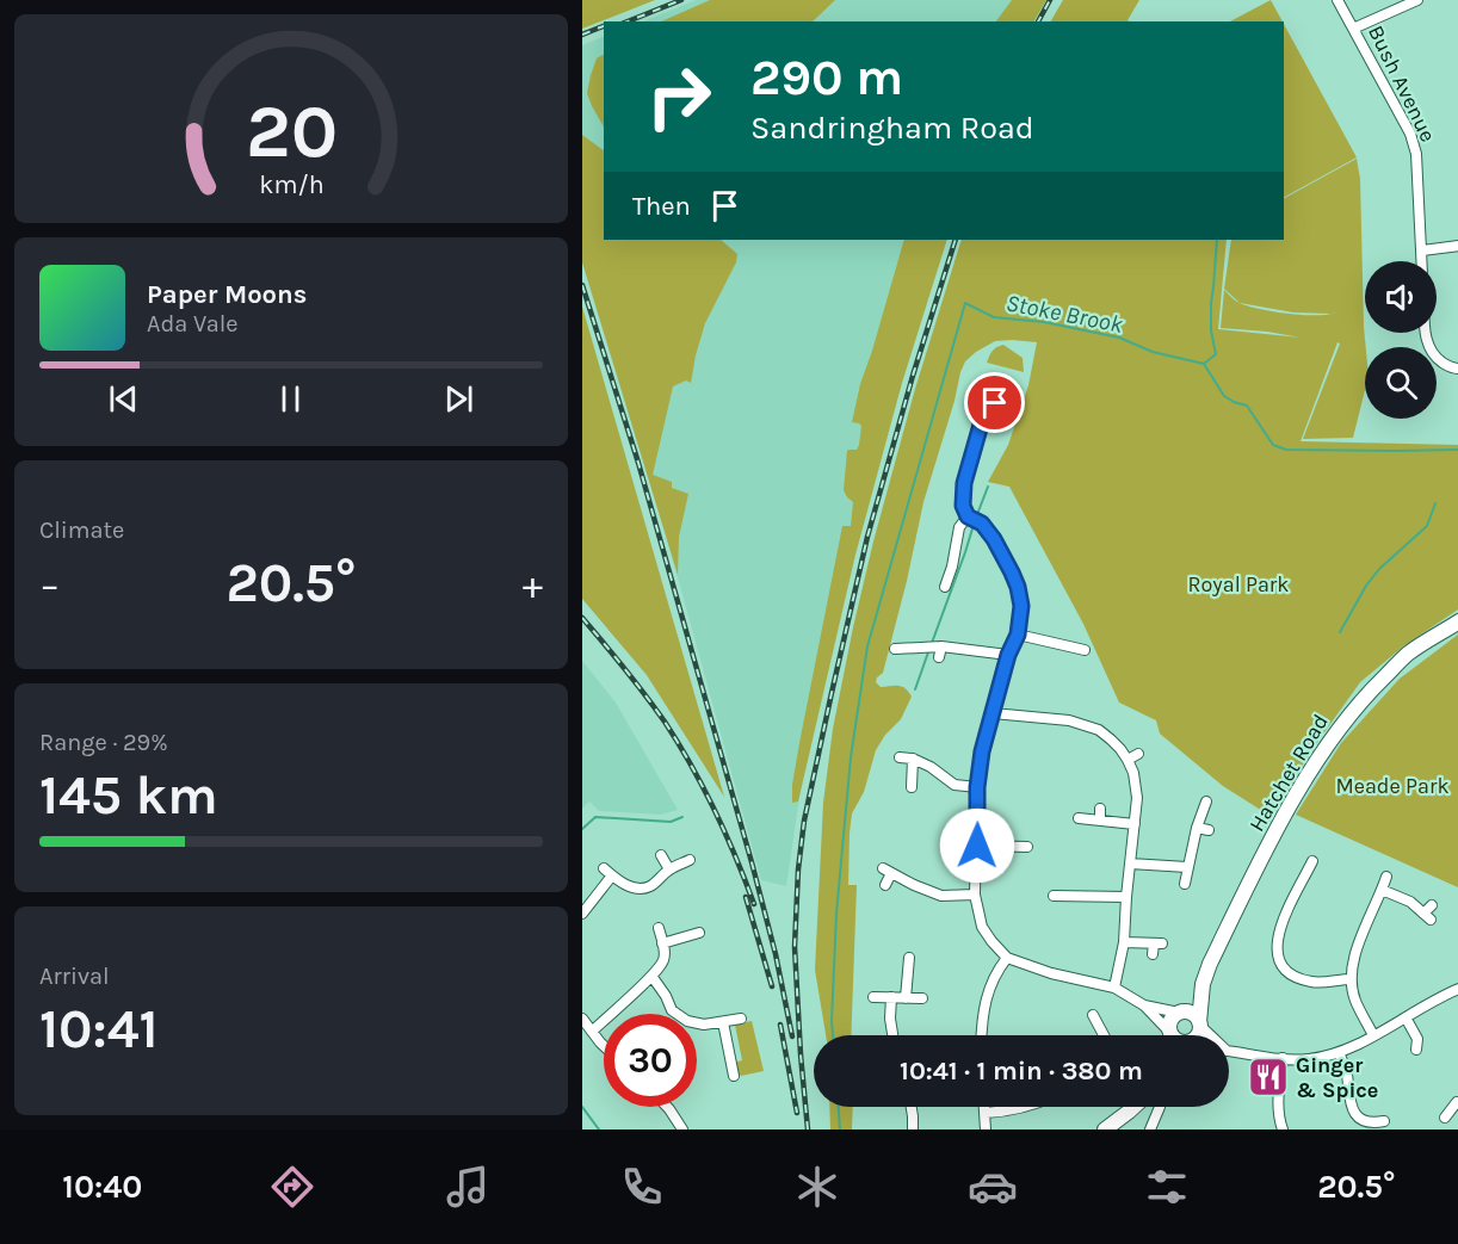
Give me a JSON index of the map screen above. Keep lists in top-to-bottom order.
{
  "streets": {
    "street": ["Bush Avenue", "Hatchet Road"]
  },
  "water": ["Stoke Brook"],
  "parks": ["Royal Park", "Meade Park"],
  "places": {
    "restaurant": ["Ginger & Spice"]
  },
  "page": {
    "turn": ["290 m", "Sandringham Road"],
    "then": "Then",
    "song": ["Paper Moons", "Ada Vale"],
    "tile": [
      "Climate",
      ["Range · 29%", "145 km"],
      ["Arrival", "10:41"]
    ],
    "heat": ["−", "20.5°", "+"],
    "limit": "30",
    "trip": "10:41 · 1 min · 380 m",
    "tabs": ["10:40", "20.5°"],
    "gauge": ["20", "km/h"]
  }
}
